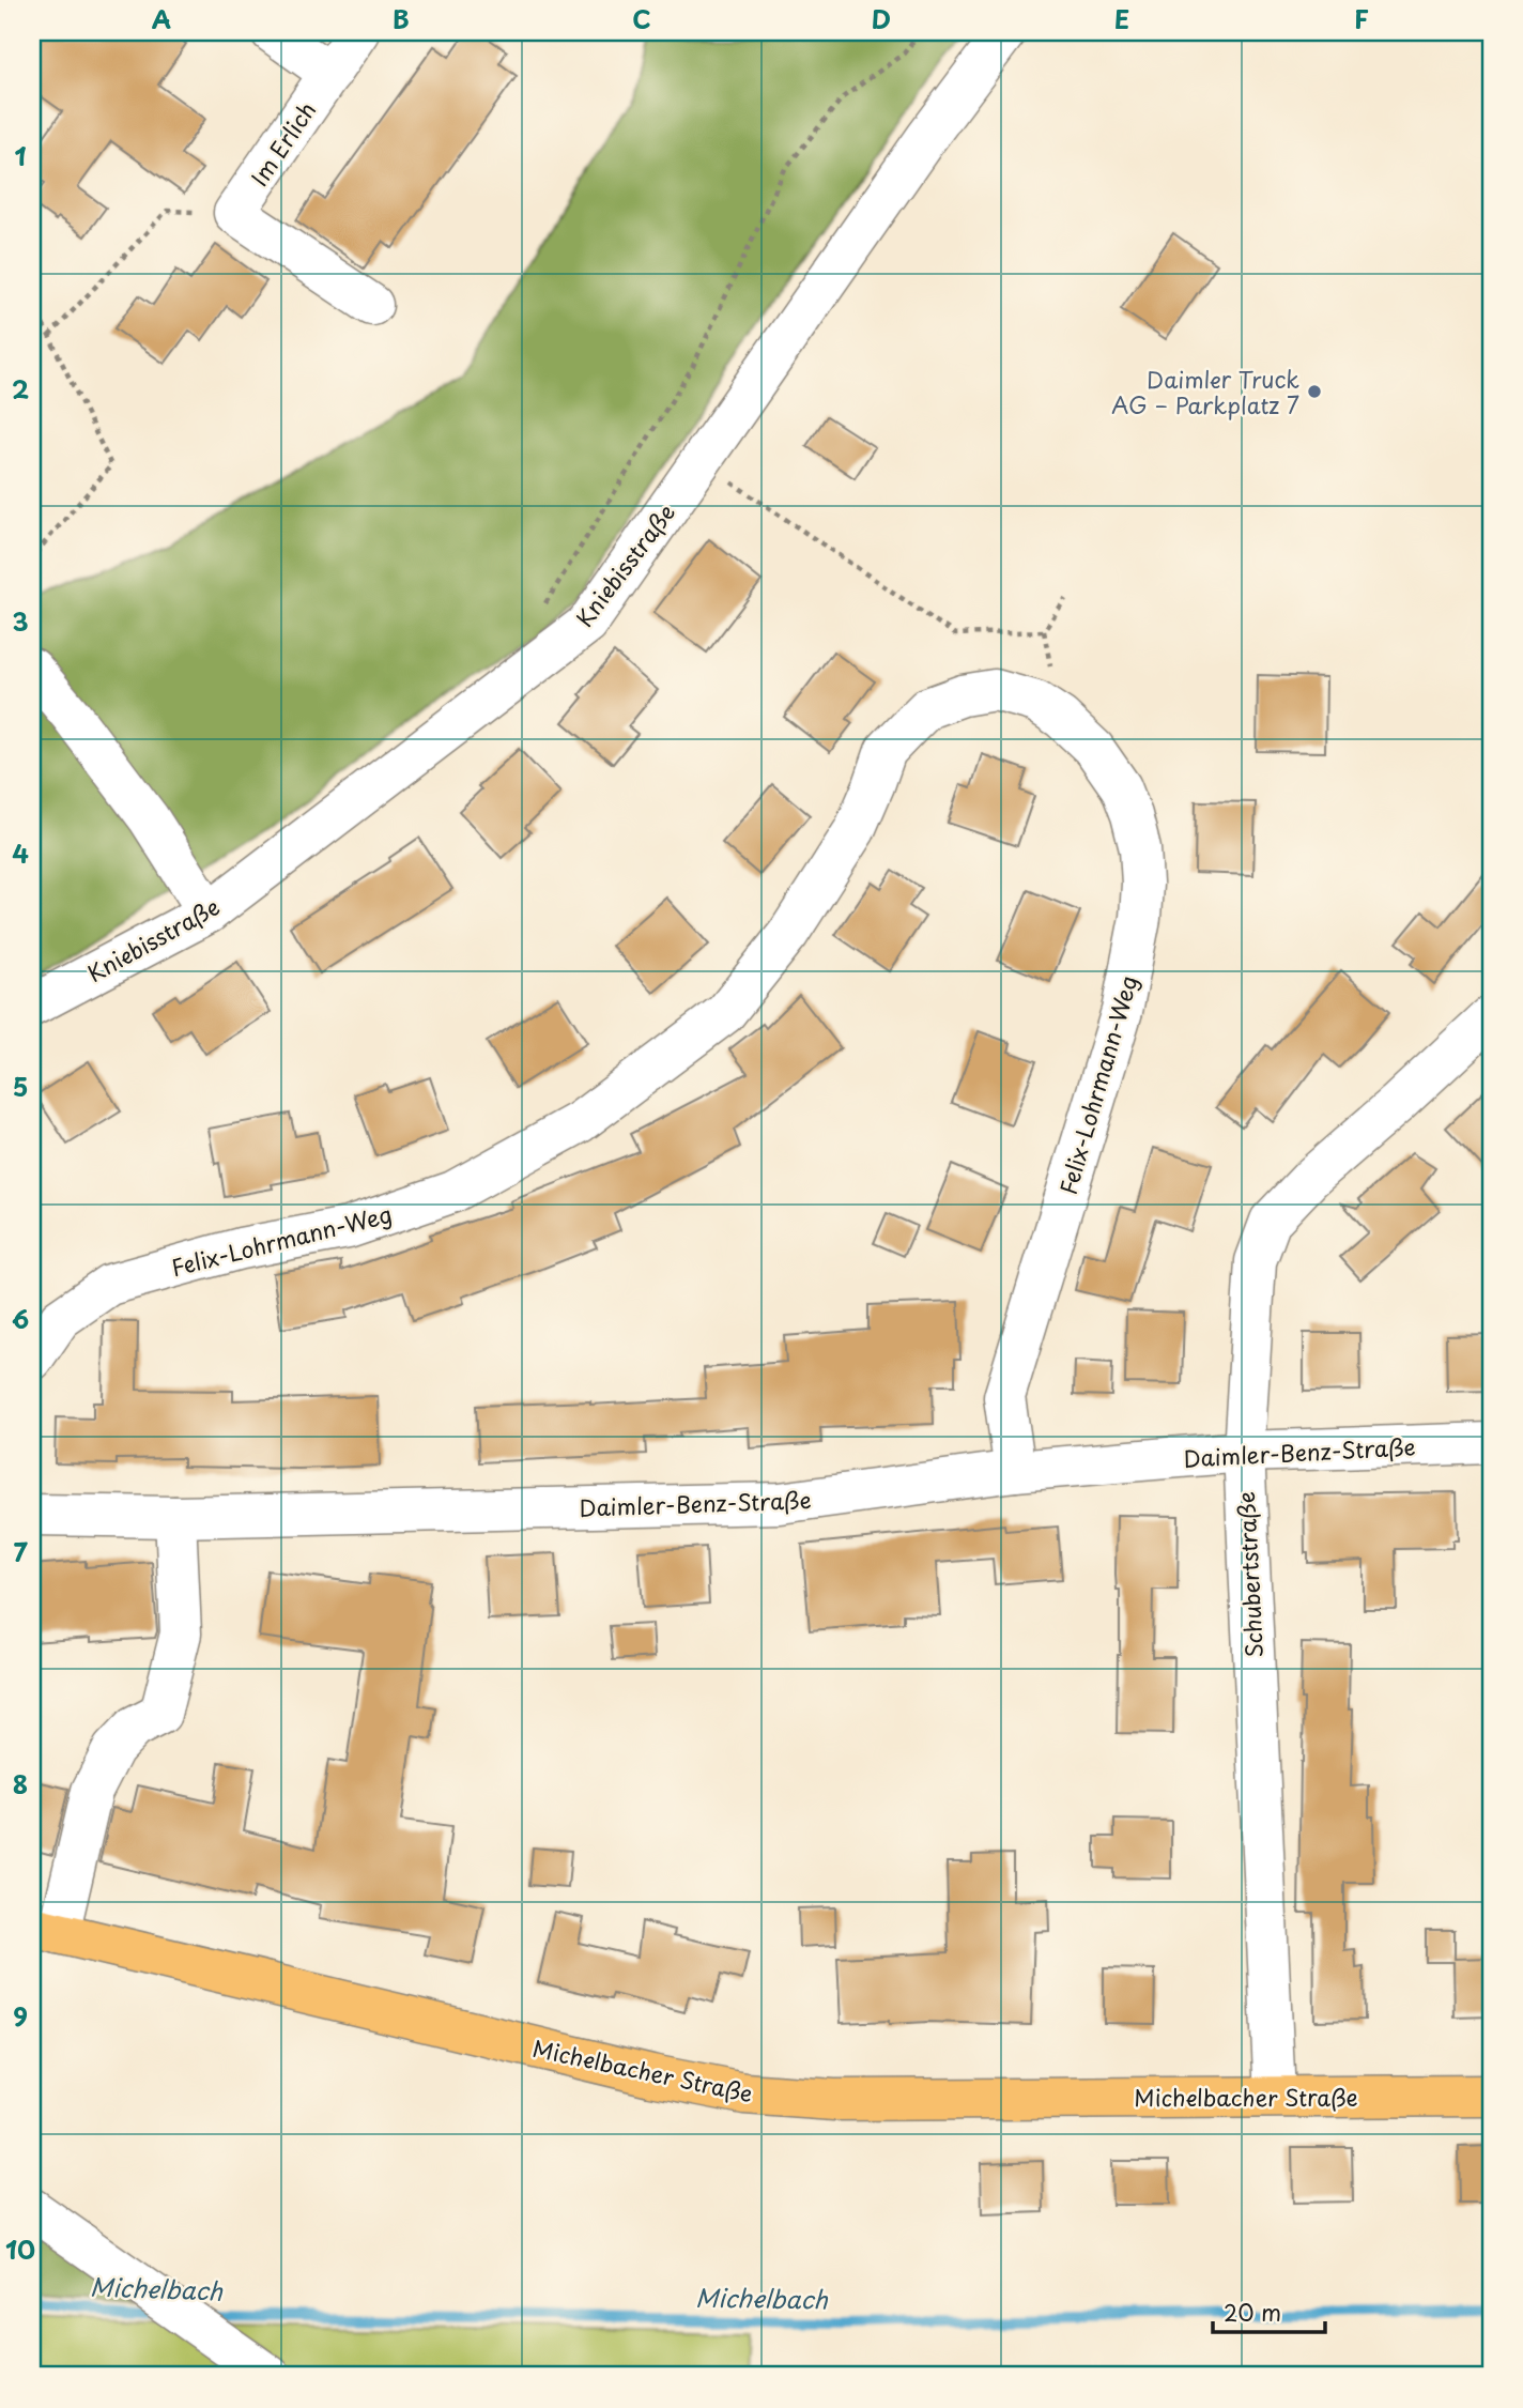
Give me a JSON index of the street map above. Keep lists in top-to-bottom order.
{
  "streets": {
    "main road": ["Michelbacher Straße"],
    "street": [
      "Im Erlich",
      "Kniebisstraße",
      "Felix-Lohrmann-Weg",
      "Daimler-Benz-Straße",
      "Schubertstraße"
    ]
  },
  "crossings": [
    ["Felix-Lohrmann-Weg", "Daimler-Benz-Straße"],
    ["Daimler-Benz-Straße", "Schubertstraße"],
    ["Schubertstraße", "Michelbacher Straße"]
  ],
  "water": ["Michelbach"],
  "places": ["Daimler Truck AG − Parkplatz 7"],
  "scale_bar": "20 m",
  "grid": {
    "columns": [
      "A",
      "B",
      "C",
      "D",
      "E",
      "F"
    ],
    "rows": [
      "1",
      "2",
      "3",
      "4",
      "5",
      "6",
      "7",
      "8",
      "9",
      "10"
    ]
  }
}
